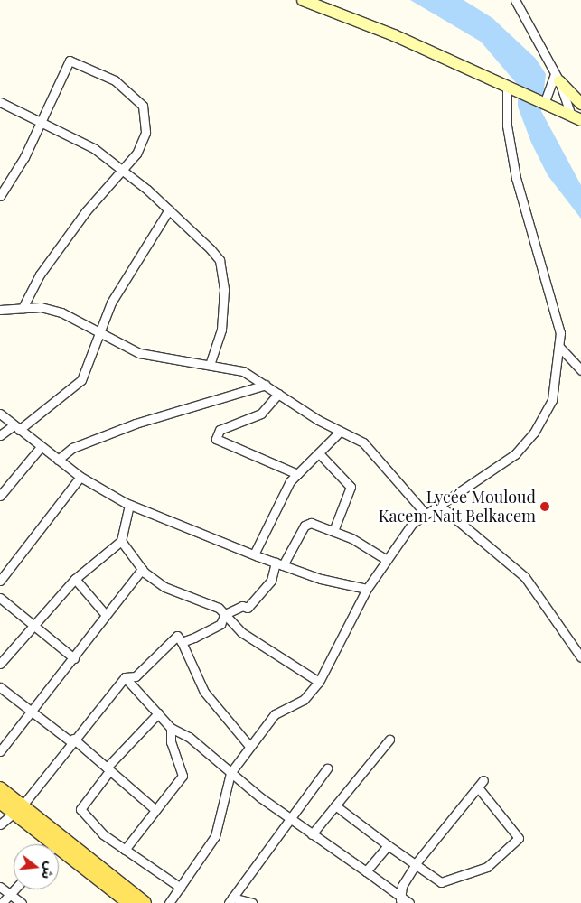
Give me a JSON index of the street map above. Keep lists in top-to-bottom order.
{
  "places": ["Lycée Mouloud Kacem Nait Belkacem"],
  "north": "right"
}
